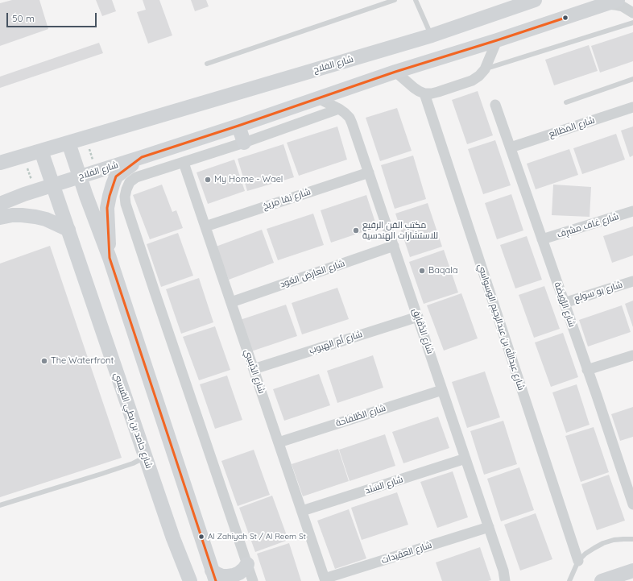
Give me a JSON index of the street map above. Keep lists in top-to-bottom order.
{
  "streets": {
    "main road": ["شارع الفلاح", "شارع حامد بن بطي القبيسي"],
    "street": [
      "شارع المَطَالِع",
      "شارع نِقا مِرَيخ",
      "شارع غاف مشرِف",
      "شارع العارِض العُود",
      "شارع بو سولع",
      "شارع الرُّوَيضَة",
      "شارع عبدالله بن عبدالرحيم الوسواسي",
      "شارع الدَّقَايِق",
      "شارع أم الهبوب",
      "شارع الدِّبسِي",
      "شارع الطِّلفاحة",
      "شارع السَنَد",
      "شارع العقيدات"
    ]
  },
  "crossings": [
    ["شارع الفلاح", "شارع الدَّقَايِق"],
    ["شارع الفلاح", "شارع حامد بن بطي القبيسي"],
    ["شارع المَطَالِع", "شارع الرُّوَيضَة"],
    ["شارع نِقا مِرَيخ", "شارع الدَّقَايِق"],
    ["شارع نِقا مِرَيخ", "شارع الدِّبسِي"],
    ["شارع غاف مشرِف", "شارع الرُّوَيضَة"],
    ["شارع العارِض العُود", "شارع الدَّقَايِق"],
    ["شارع العارِض العُود", "شارع الدِّبسِي"],
    ["شارع بو سولع", "شارع الرُّوَيضَة"],
    ["شارع الدَّقَايِق", "شارع أم الهبوب"],
    ["شارع الدَّقَايِق", "شارع الطِّلفاحة"],
    ["شارع الدَّقَايِق", "شارع السَنَد"],
    ["شارع الدَّقَايِق", "شارع العقيدات"],
    ["شارع أم الهبوب", "شارع الدِّبسِي"],
    ["شارع الدِّبسِي", "شارع الطِّلفاحة"],
    ["شارع الدِّبسِي", "شارع السَنَد"],
    ["شارع الدِّبسِي", "شارع العقيدات"]
  ],
  "places": [
    "My Home - Wael",
    "مكتب الفن الرفيع للاستشارات الهندسية",
    "Baqala",
    "The Waterfront",
    "Al Zahiyah St / Al Reem St"
  ],
  "scale_bar": "50 m"
}
